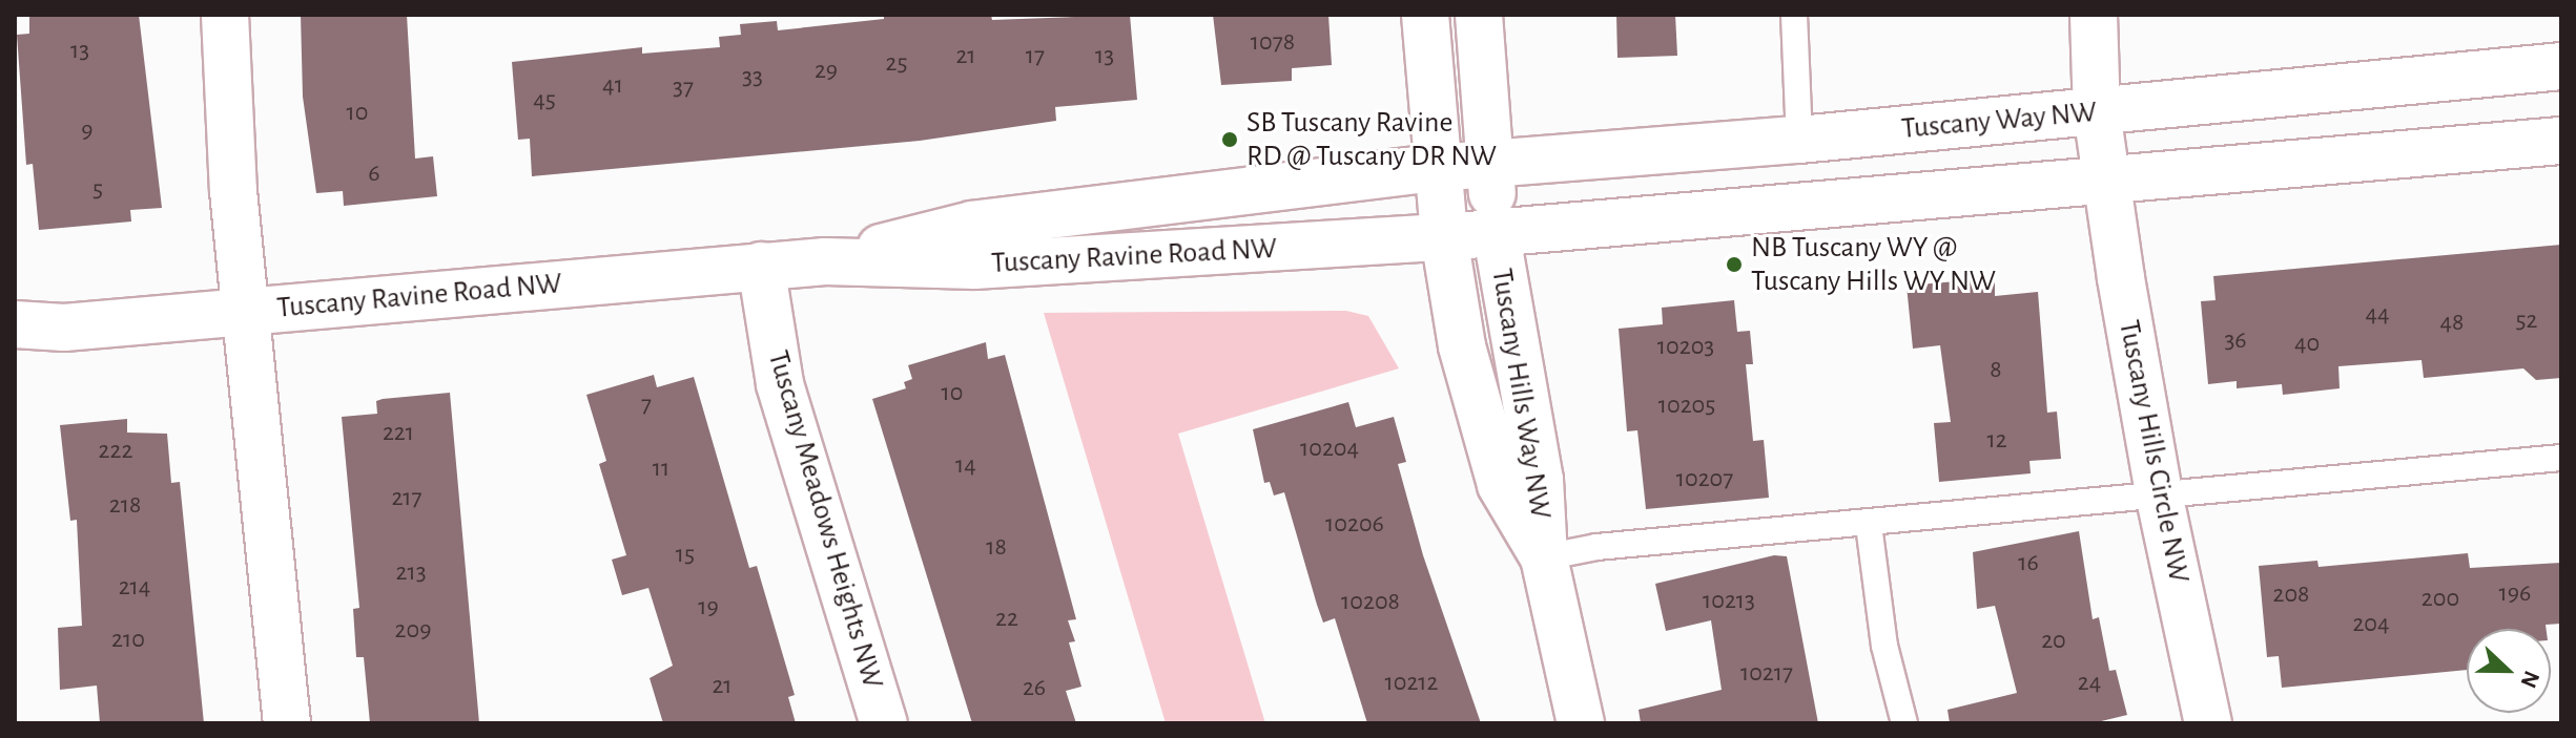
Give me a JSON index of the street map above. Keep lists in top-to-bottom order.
{
  "streets": {
    "street": [
      "Tuscany Way NW",
      "Tuscany Ravine Road NW",
      "Tuscany Hills Way NW",
      "Tuscany Hills Circle NW",
      "Tuscany Meadows Heights NW"
    ]
  },
  "crossings": [
    ["Tuscany Way NW", "Tuscany Ravine Road NW"],
    ["Tuscany Way NW", "Tuscany Hills Way NW"],
    ["Tuscany Way NW", "Tuscany Hills Circle NW"],
    ["Tuscany Ravine Road NW", "Tuscany Hills Way NW"],
    ["Tuscany Ravine Road NW", "Tuscany Meadows Heights NW"]
  ],
  "places": ["SB Tuscany Ravine RD @ Tuscany DR NW", "NB Tuscany WY @ Tuscany Hills WY NW"],
  "house_numbers": [
    "1078",
    "13",
    "21",
    "17",
    "13",
    "25",
    "29",
    "33",
    "41",
    "37",
    "45",
    "10",
    "9",
    "6",
    "5",
    "44",
    "52",
    "48",
    "36",
    "40",
    "10203",
    "8",
    "10",
    "7",
    "10205",
    "221",
    "12",
    "10204",
    "222",
    "14",
    "11",
    "10207",
    "217",
    "218",
    "10206",
    "18",
    "15",
    "16",
    "213",
    "214",
    "196",
    "208",
    "200",
    "10213",
    "10208",
    "19",
    "22",
    "204",
    "209",
    "210",
    "20",
    "10217",
    "10212",
    "24",
    "21",
    "26"
  ],
  "north": "right"
}
